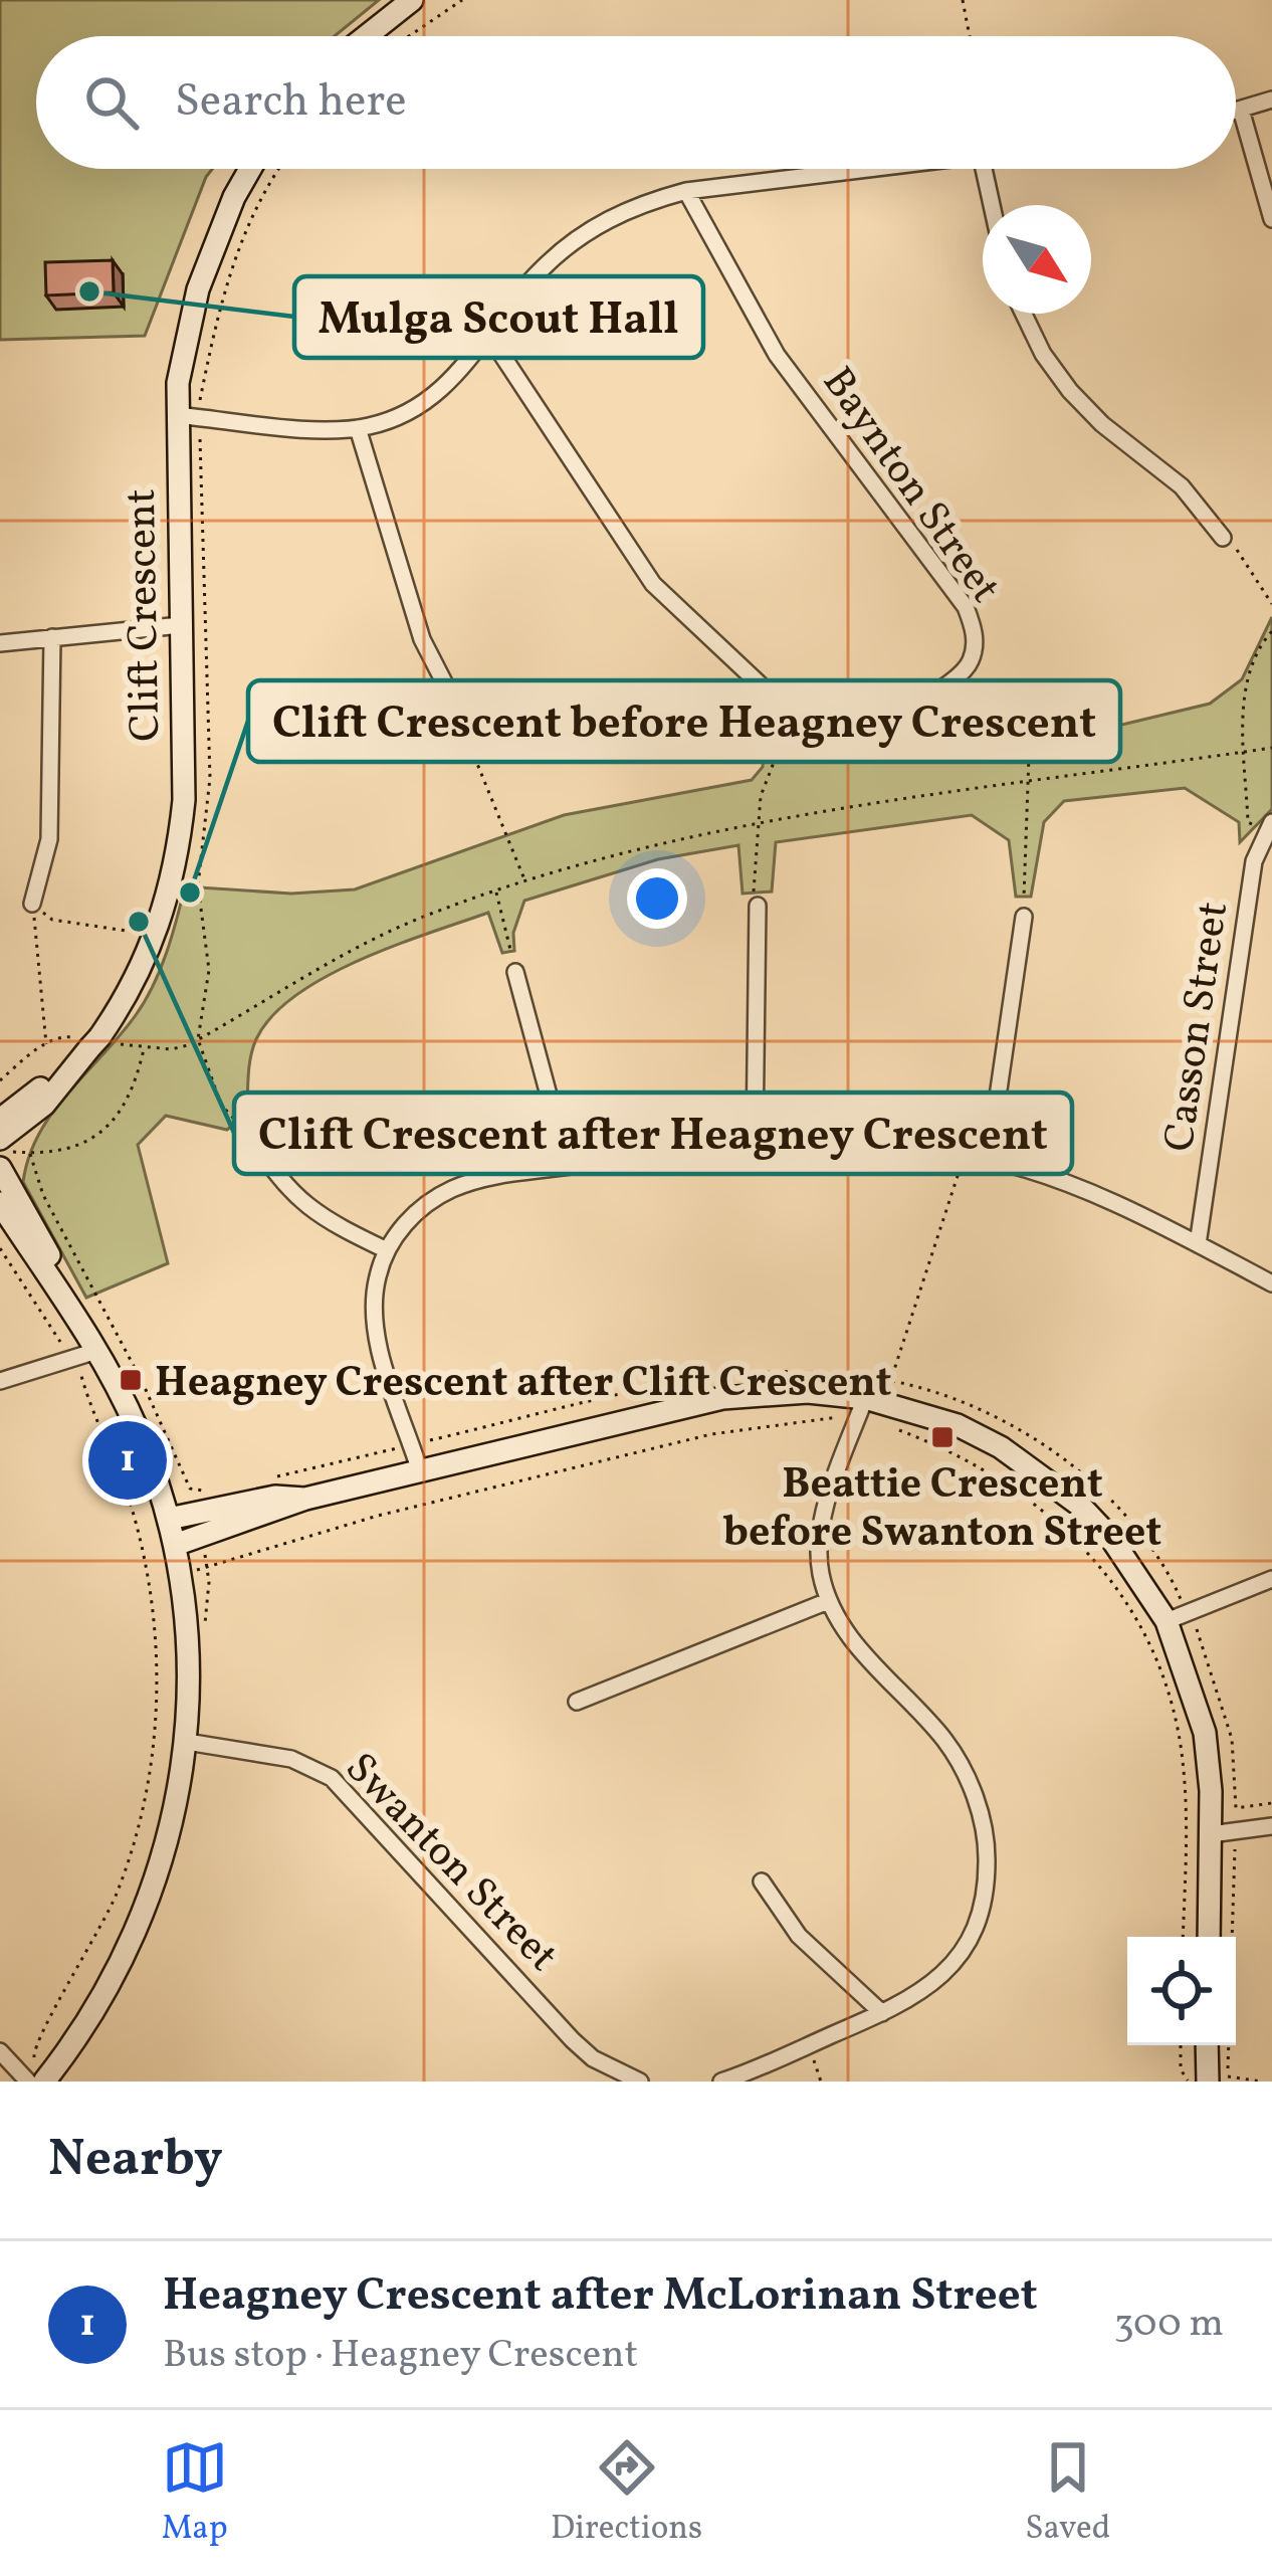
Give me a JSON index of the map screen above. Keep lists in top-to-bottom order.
{
  "streets": {
    "street": [
      "Baynton Street",
      "Clift Crescent",
      "Casson Street",
      "Swanton Street"
    ]
  },
  "places": {
    "other": ["Mulga Scout Hall", "Clift Crescent before Heagney Crescent", "Clift Crescent after Heagney Crescent"],
    "transit": ["Heagney Crescent after Clift Crescent", "Beattie Crescent before Swanton Street"]
  },
  "north": "bottom right",
  "page": {
    "search": "Search here",
    "pins": "1",
    "heading": "Nearby",
    "list": [
      {
        "mark": "1",
        "name": "Heagney Crescent after McLorinan Street",
        "note": "Bus stop · Heagney Crescent",
        "value": "300 m"
      }
    ],
    "nav": ["Map", "Directions", "Saved"]
  }
}
